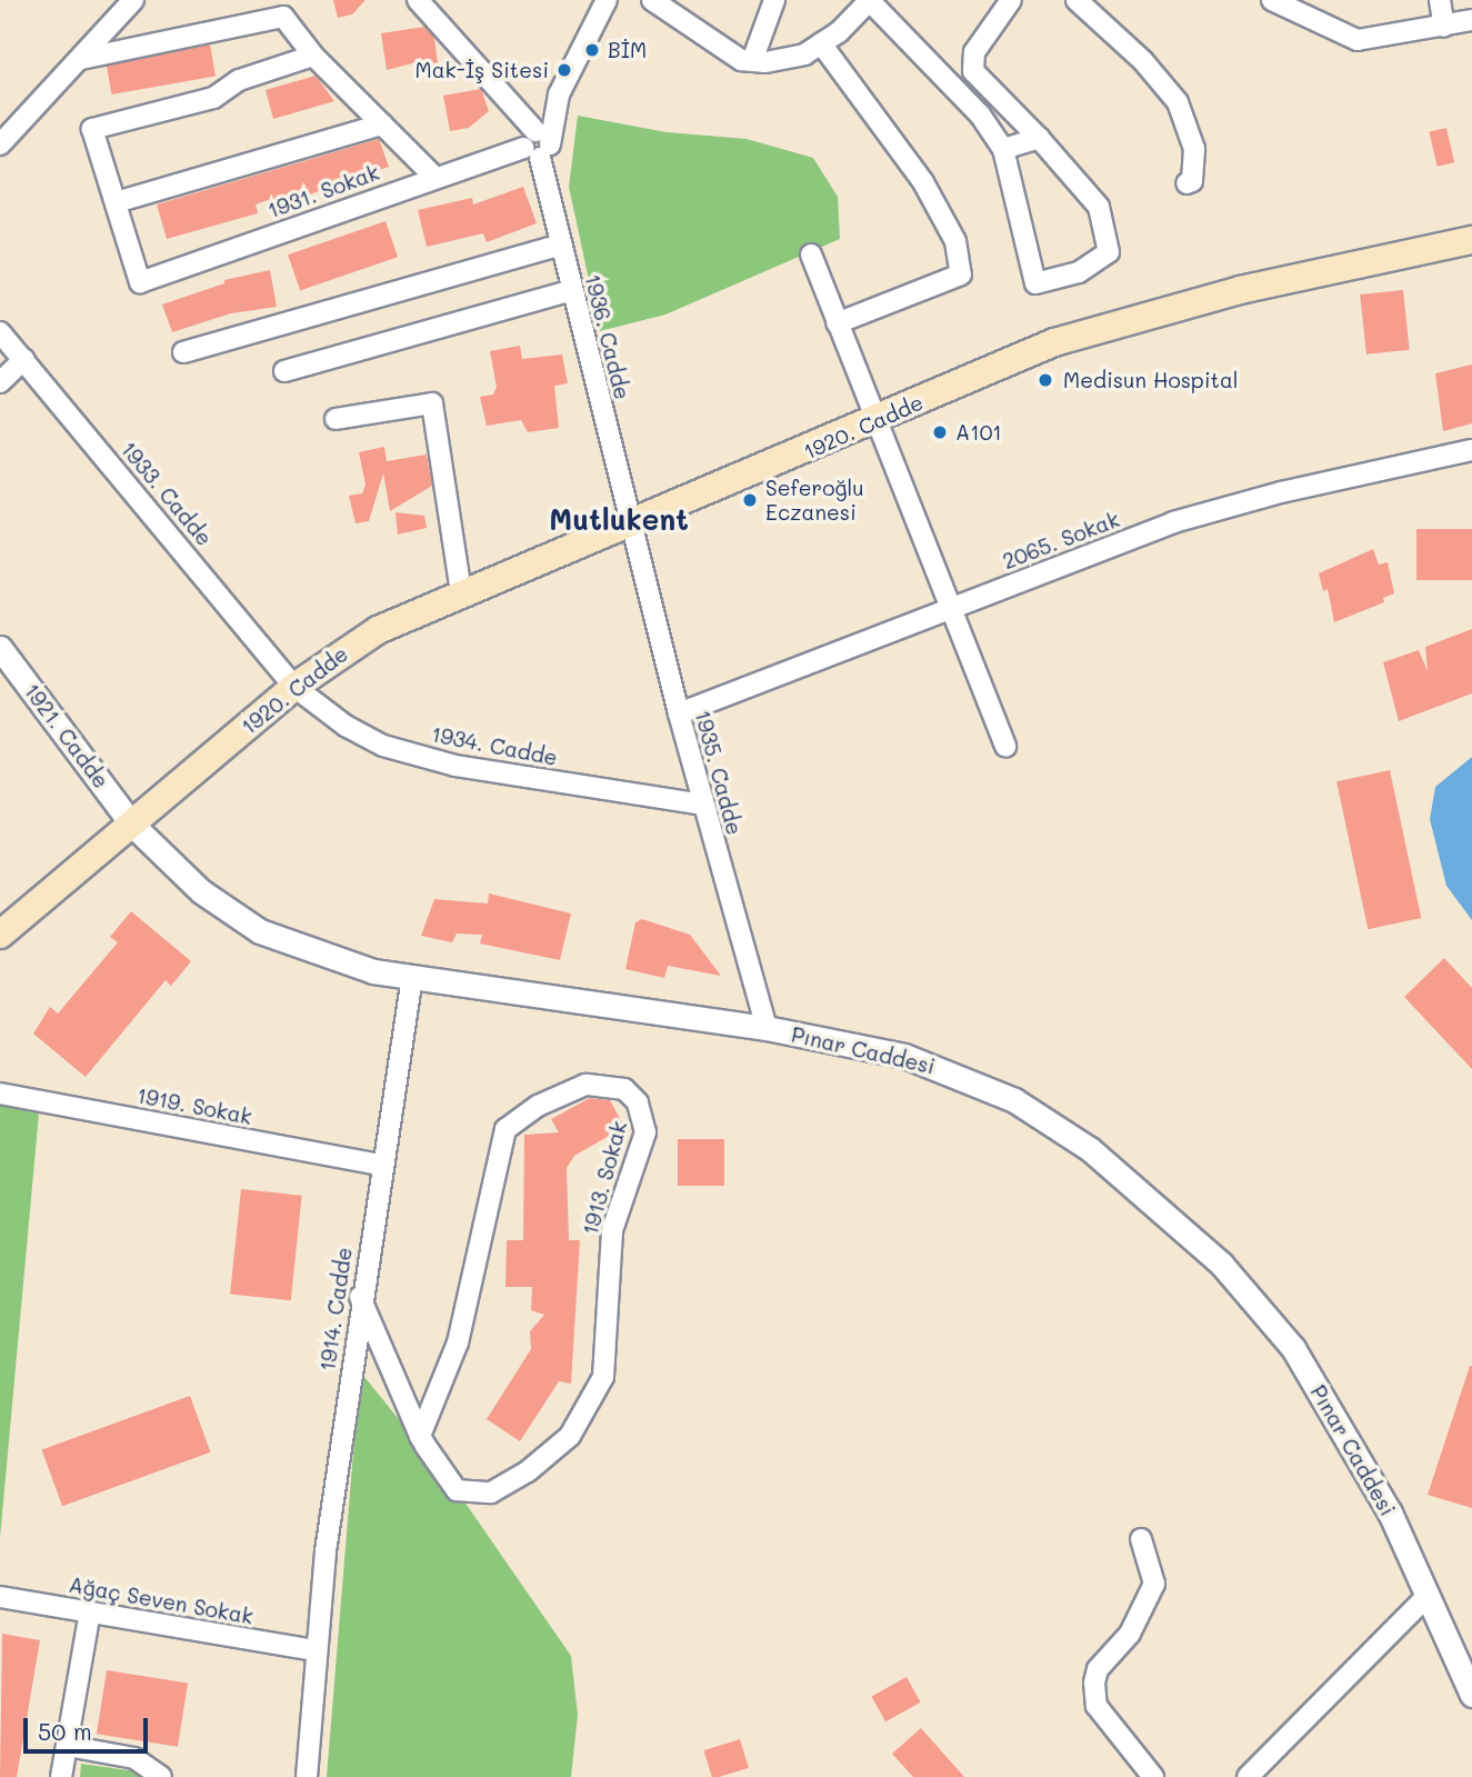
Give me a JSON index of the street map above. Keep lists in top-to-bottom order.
{
  "streets": {
    "main road": ["1920. Cadde"],
    "street": [
      "1931. Sokak",
      "1936. Cadde",
      "1933. Cadde",
      "2065. Sokak",
      "1921. Cadde",
      "1934. Cadde",
      "1935. Cadde",
      "Pınar Caddesi",
      "1919. Sokak",
      "1913. Sokak",
      "1914. Cadde",
      "Ağaç Seven Sokak"
    ]
  },
  "crossings": [
    ["1931. Sokak", "1936. Cadde"],
    ["1936. Cadde", "1920. Cadde"],
    ["1936. Cadde", "1935. Cadde"],
    ["1920. Cadde", "1933. Cadde"],
    ["1920. Cadde", "1921. Cadde"],
    ["1920. Cadde", "1934. Cadde"],
    ["1920. Cadde", "1935. Cadde"],
    ["1920. Cadde", "Pınar Caddesi"],
    ["1933. Cadde", "1934. Cadde"],
    ["2065. Sokak", "1935. Cadde"],
    ["1921. Cadde", "Pınar Caddesi"],
    ["1934. Cadde", "1935. Cadde"],
    ["1935. Cadde", "Pınar Caddesi"],
    ["Pınar Caddesi", "1914. Cadde"],
    ["1919. Sokak", "1914. Cadde"],
    ["1913. Sokak", "1914. Cadde"],
    ["1914. Cadde", "Ağaç Seven Sokak"]
  ],
  "districts": ["Mutlukent"],
  "places": [
    "BİM",
    "Mak-İş Sitesi",
    "Medisun Hospital",
    "A101",
    "Seferoğlu Eczanesi"
  ],
  "scale_bar": "50 m"
}
